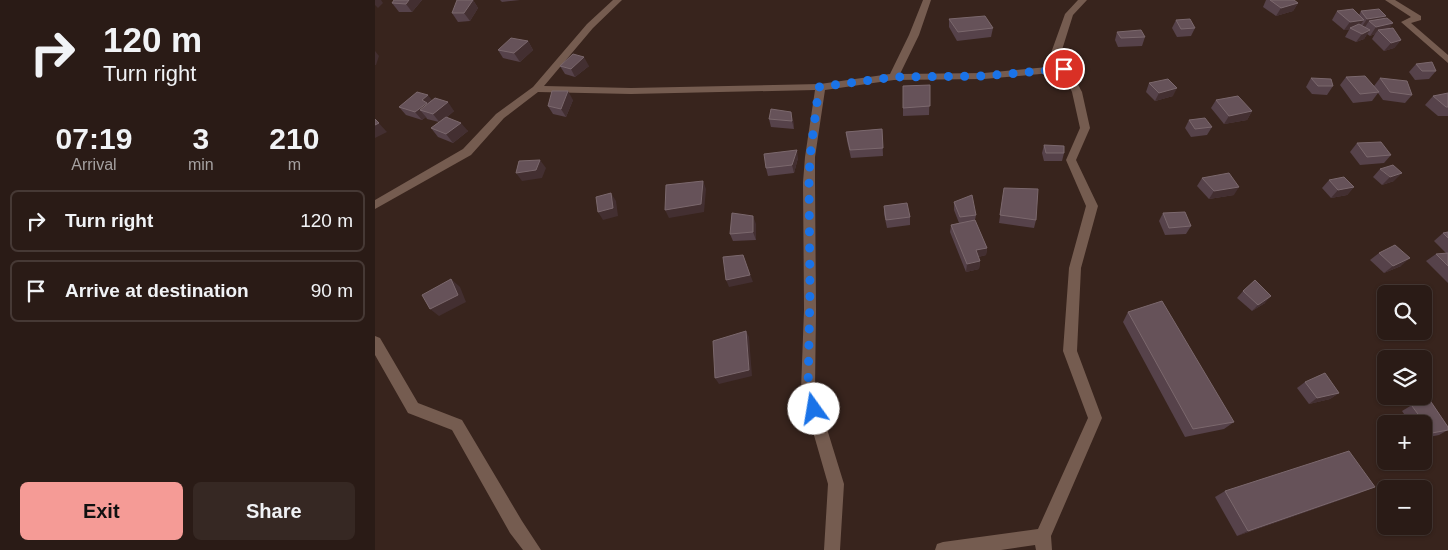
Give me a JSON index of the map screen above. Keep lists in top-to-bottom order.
{
  "page": {
    "turn": ["120 m", "Turn right"],
    "eta": [
      "07:19",
      "Arrival",
      "3",
      "min",
      "210",
      "m"
    ],
    "list": [
      {
        "name": "Turn right",
        "value": "120 m"
      },
      {
        "name": "Arrive at destination",
        "value": "90 m"
      }
    ],
    "map_buttons": ["+", "−"],
    "buttons": ["Exit", "Share"]
  }
}
